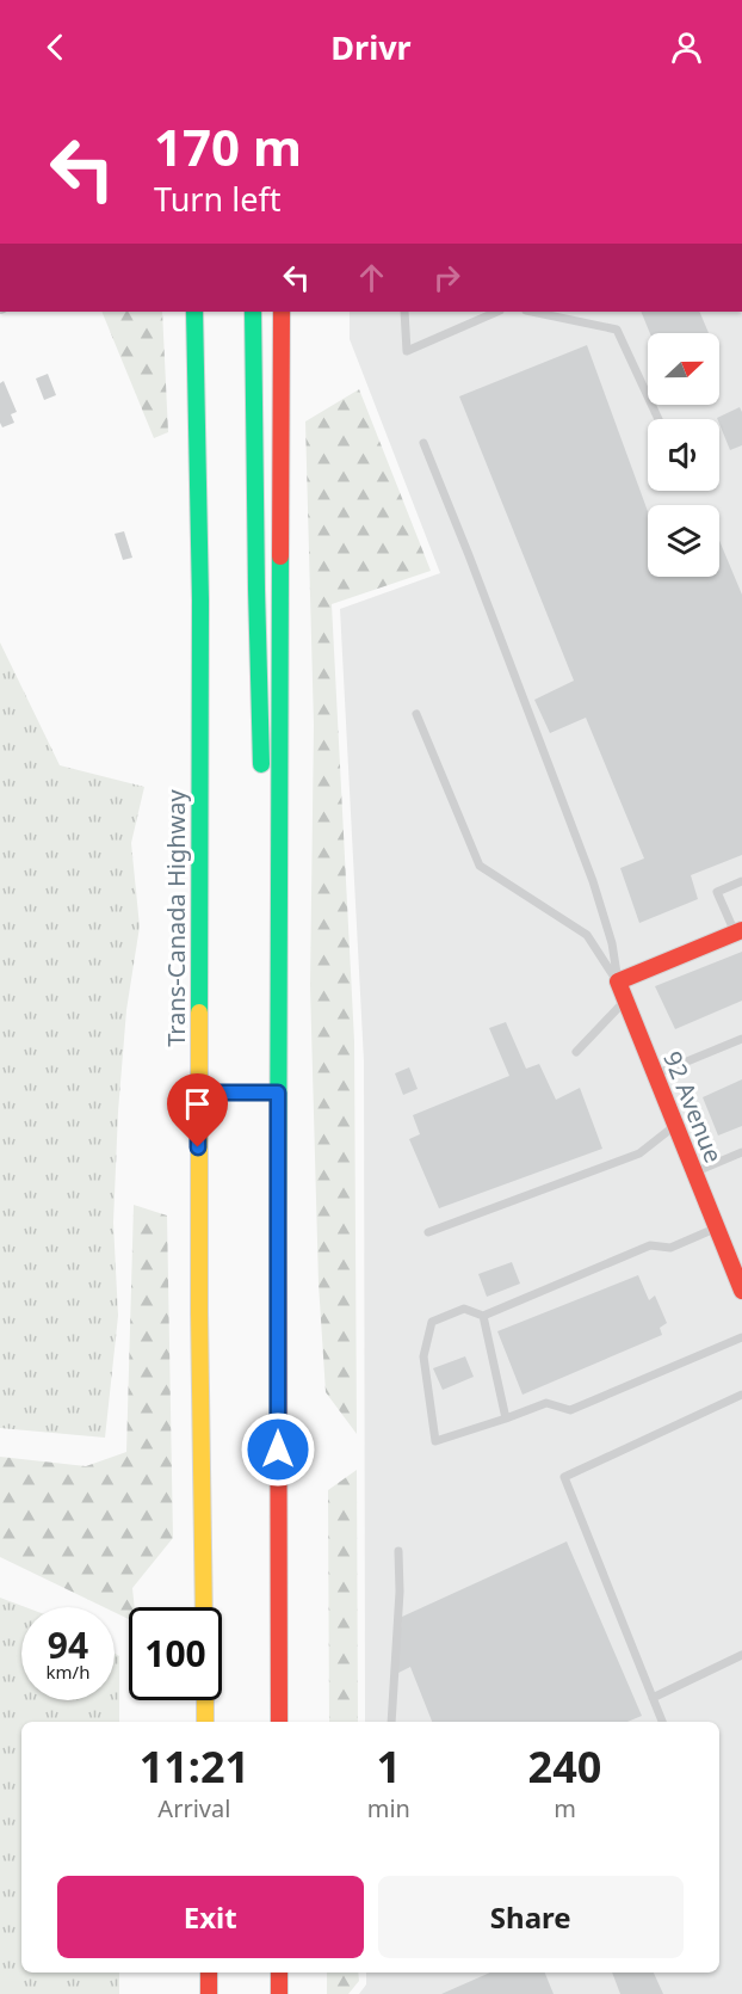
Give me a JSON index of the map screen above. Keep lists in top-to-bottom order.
{
  "streets": {
    "main road": ["Trans-Canada Highway", "92 Avenue"]
  },
  "north": "right",
  "page": {
    "header": "Drivr",
    "turn": ["170 m", "Turn left"],
    "speed": "94 km/h",
    "limit": "100",
    "eta": [
      "11:21",
      "Arrival",
      "1",
      "min",
      "240",
      "m"
    ],
    "buttons": ["Exit", "Share"]
  }
}
